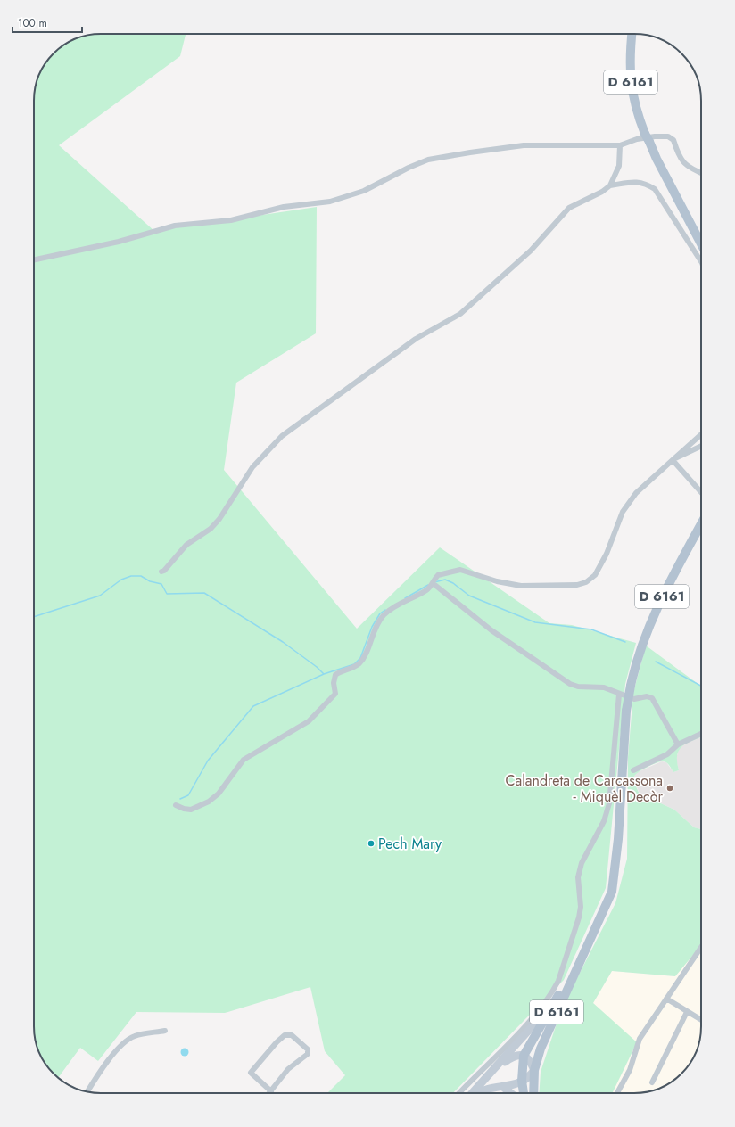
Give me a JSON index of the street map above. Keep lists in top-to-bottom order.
{
  "streets": {
    "main road": ["D 6161"]
  },
  "places": ["Calandreta de Carcassona - Miquèl Decòr", "Pech Mary"],
  "scale_bar": "100 m"
}
